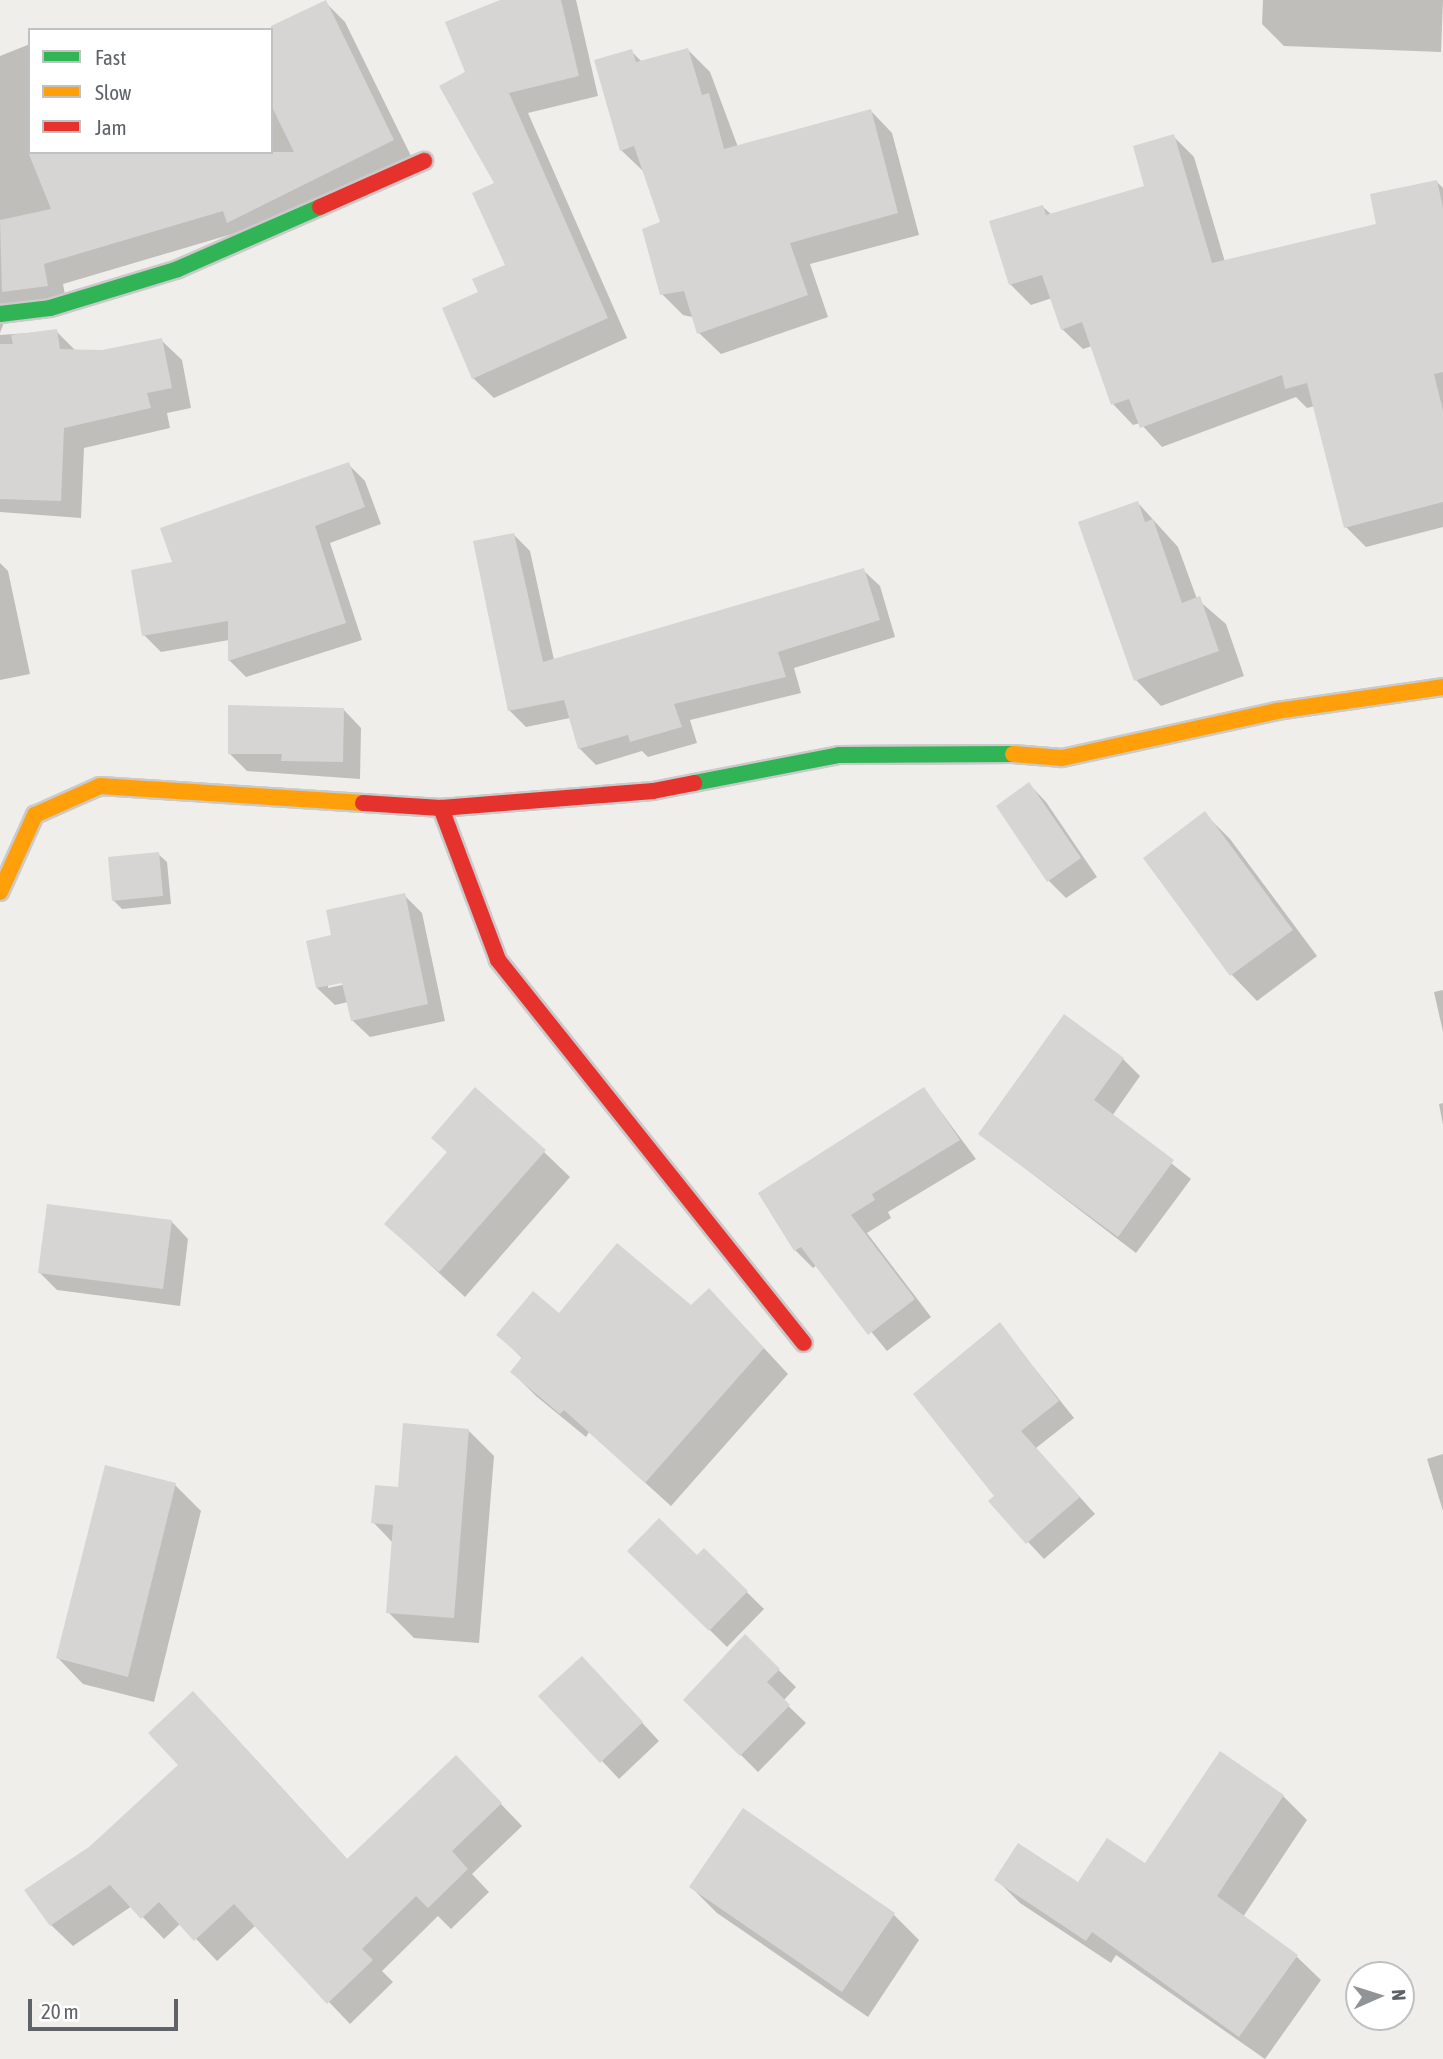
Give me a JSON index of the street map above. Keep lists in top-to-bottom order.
{
  "legend": ["Fast", "Slow", "Jam"],
  "scale_bar": "20 m",
  "north": "right"
}
